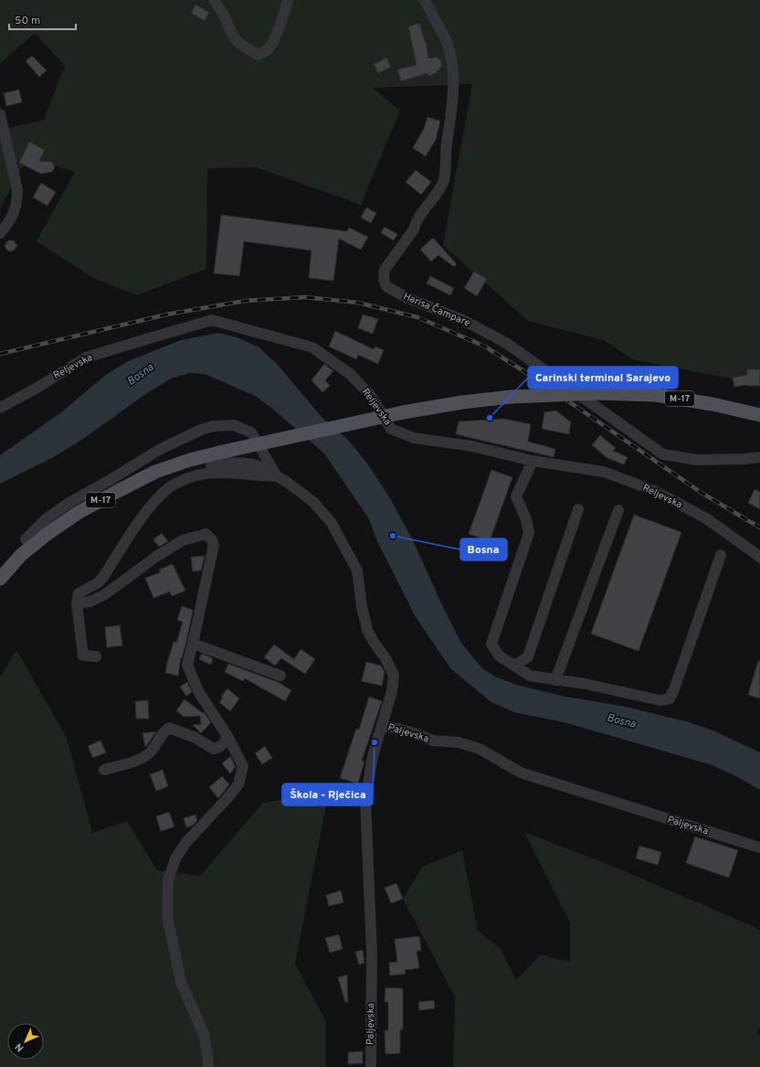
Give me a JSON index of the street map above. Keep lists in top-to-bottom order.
{
  "streets": {
    "main road": ["M-17"],
    "street": ["Harisa Čampare", "Reljevska", "Paljevska"]
  },
  "water": ["Bosna"],
  "places": ["Carinski terminal Sarajevo", "Bosna", "Škola - Rječica"],
  "scale_bar": "50 m",
  "north": "bottom left"
}
